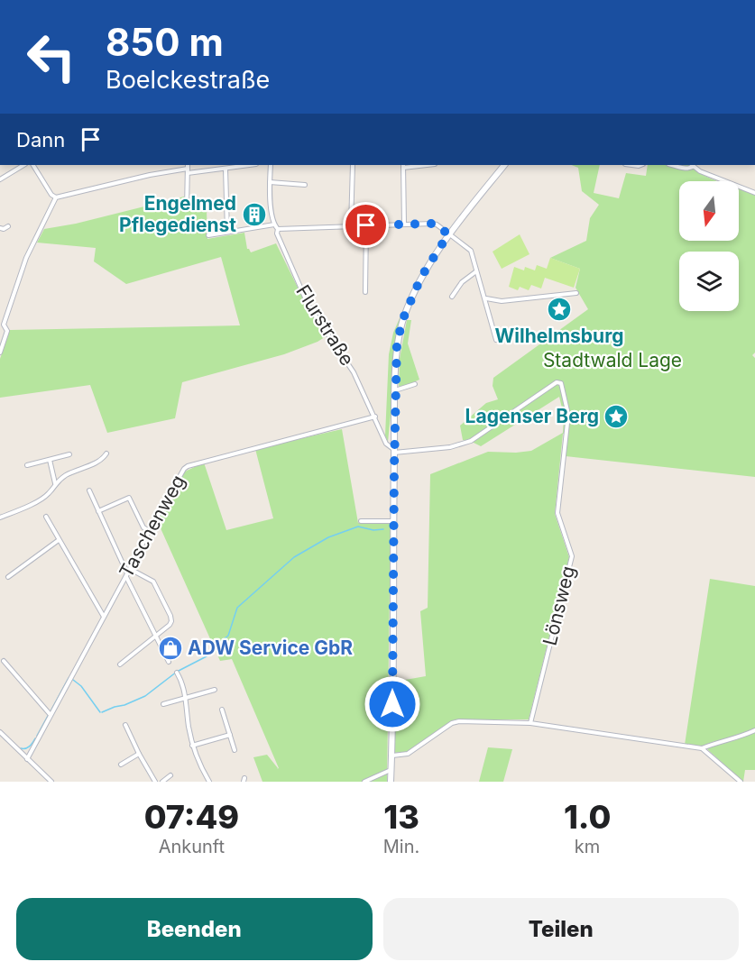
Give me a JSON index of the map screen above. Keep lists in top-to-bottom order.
{
  "streets": {
    "street": ["Flurstraße", "Taschenweg", "Lönsweg"]
  },
  "crossings": [
    ["Flurstraße", "Taschenweg"],
    ["Flurstraße", "Lönsweg"]
  ],
  "parks": ["Stadtwald Lage"],
  "places": {
    "building": ["Engelmed Pflegedienst"],
    "place": ["Wilhelmsburg", "Lagenser Berg"],
    "shop": ["ADW Service GbR"]
  },
  "north": "bottom",
  "page": {
    "turn": ["850 m", "Boelckestraße"],
    "then": "Dann",
    "eta": [
      "07:49",
      "Ankunft",
      "13",
      "Min.",
      "1.0",
      "km"
    ],
    "buttons": ["Beenden", "Teilen"]
  }
}
